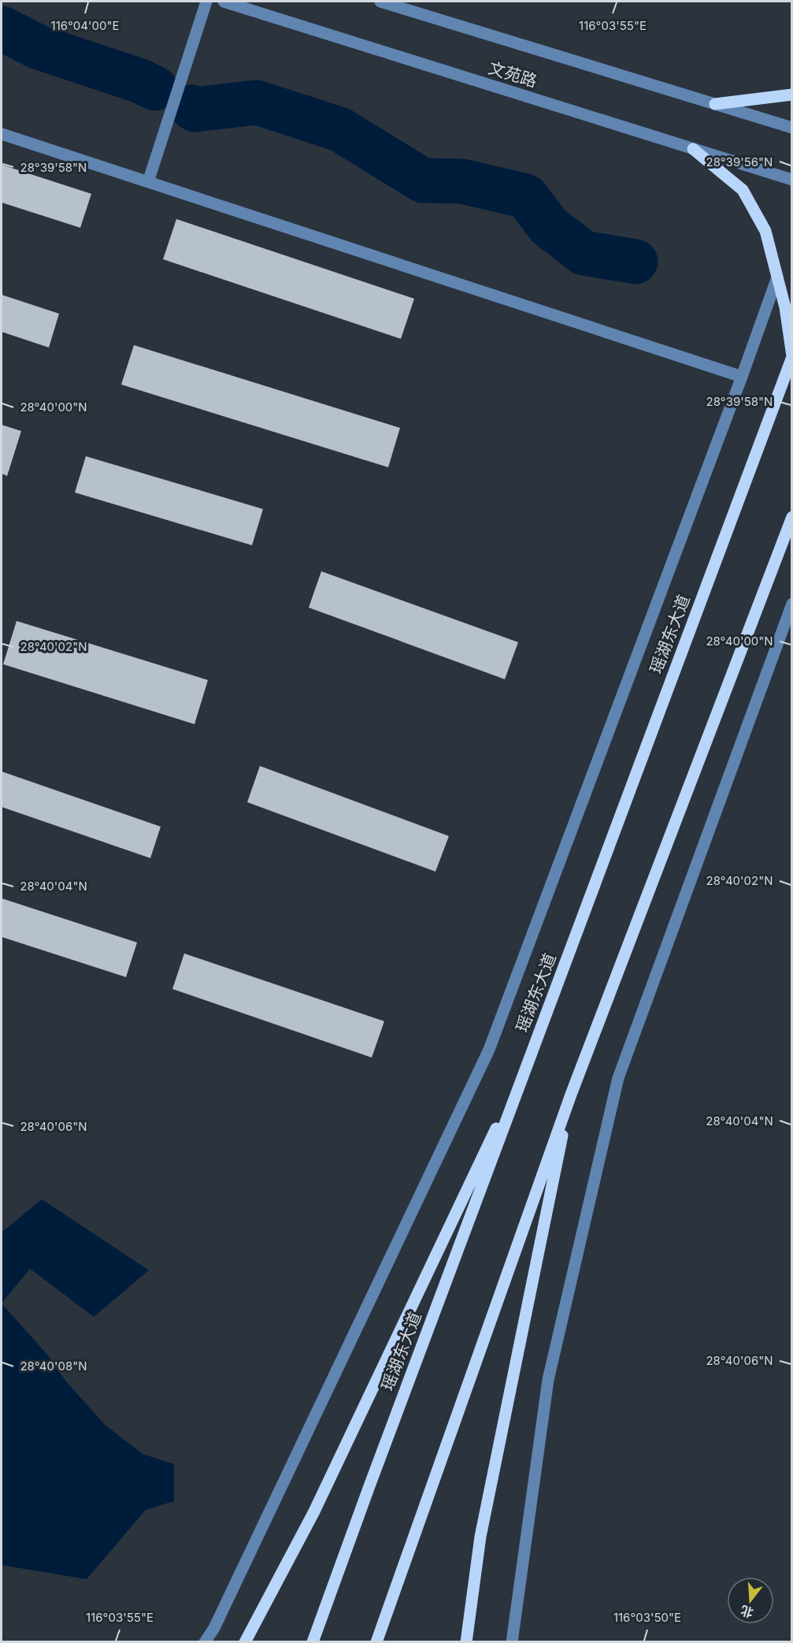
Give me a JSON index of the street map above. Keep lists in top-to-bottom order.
{
  "streets": {
    "main road": ["瑶湖东大道"],
    "street": ["文苑路"]
  },
  "north": "bottom",
  "coordinates": [
    "116°04'00\"E",
    "116°03'55\"E",
    "28°39'56\"N",
    "28°39'58\"N",
    "28°40'00\"N",
    "28°40'02\"N",
    "28°40'04\"N",
    "28°40'06\"N",
    "28°40'08\"N",
    "116°03'50\"E"
  ]
}
